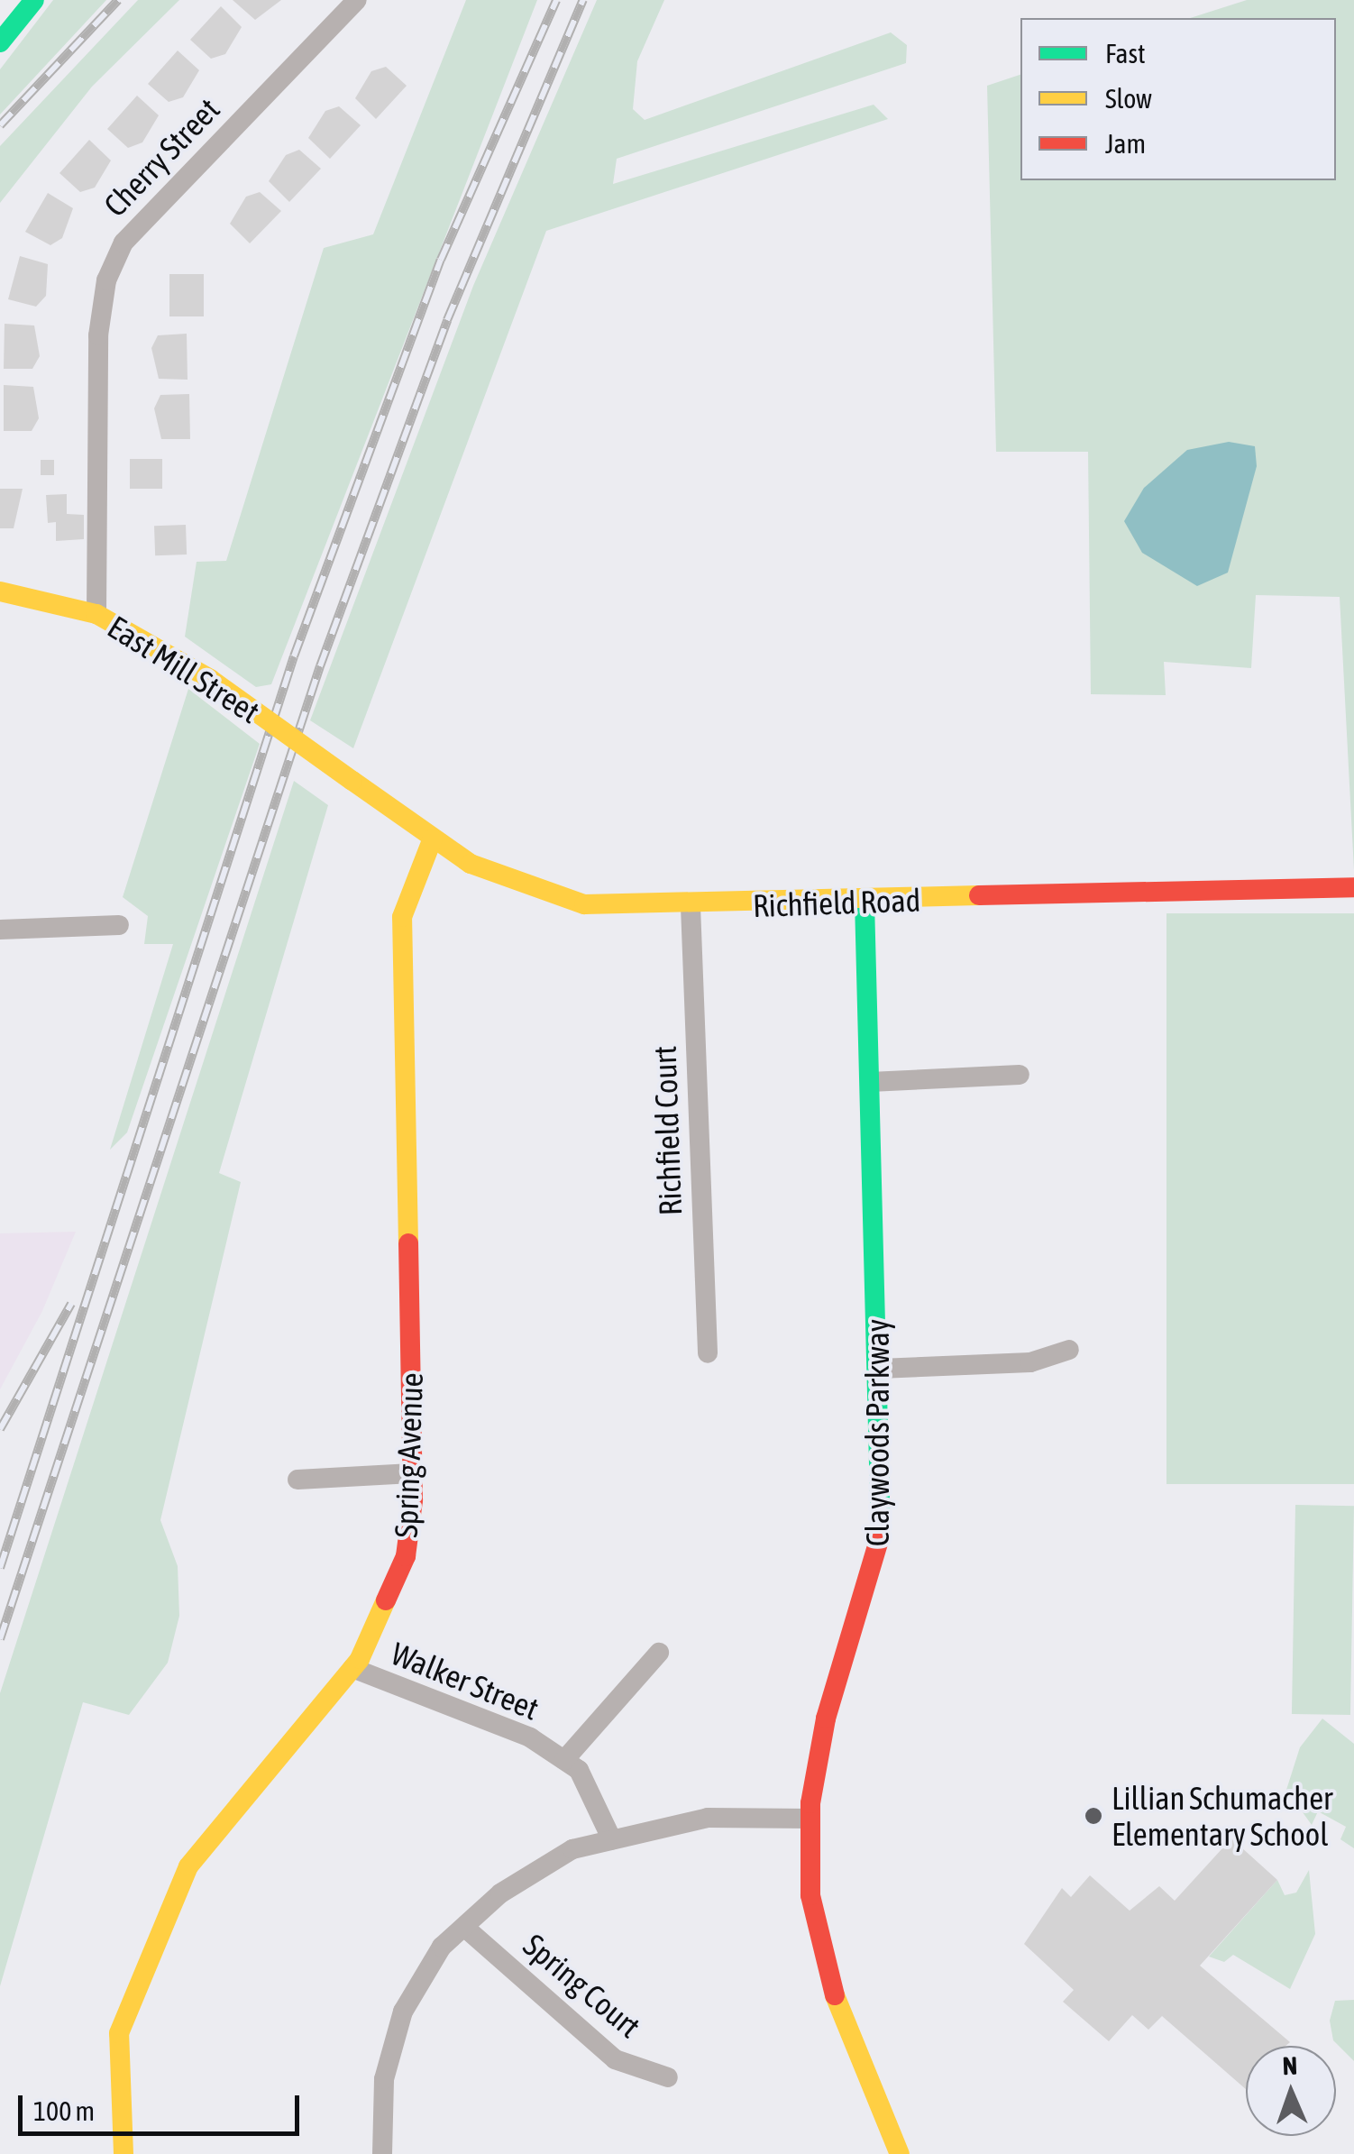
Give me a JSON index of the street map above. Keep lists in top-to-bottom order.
{
  "streets": {
    "street": [
      "Cherry Street",
      "East Mill Street",
      "Richfield Road",
      "Richfield Court",
      "Claywoods Parkway",
      "Spring Avenue",
      "Walker Street",
      "Spring Court"
    ]
  },
  "crossings": [
    ["Cherry Street", "East Mill Street"],
    ["East Mill Street", "Richfield Road"],
    ["Richfield Road", "Richfield Court"],
    ["Richfield Road", "Claywoods Parkway"],
    ["Richfield Road", "Spring Avenue"],
    ["Spring Avenue", "Walker Street"]
  ],
  "places": ["Lillian Schumacher Elementary School"],
  "legend": ["Fast", "Slow", "Jam"],
  "scale_bar": "100 m",
  "north": "top"
}
